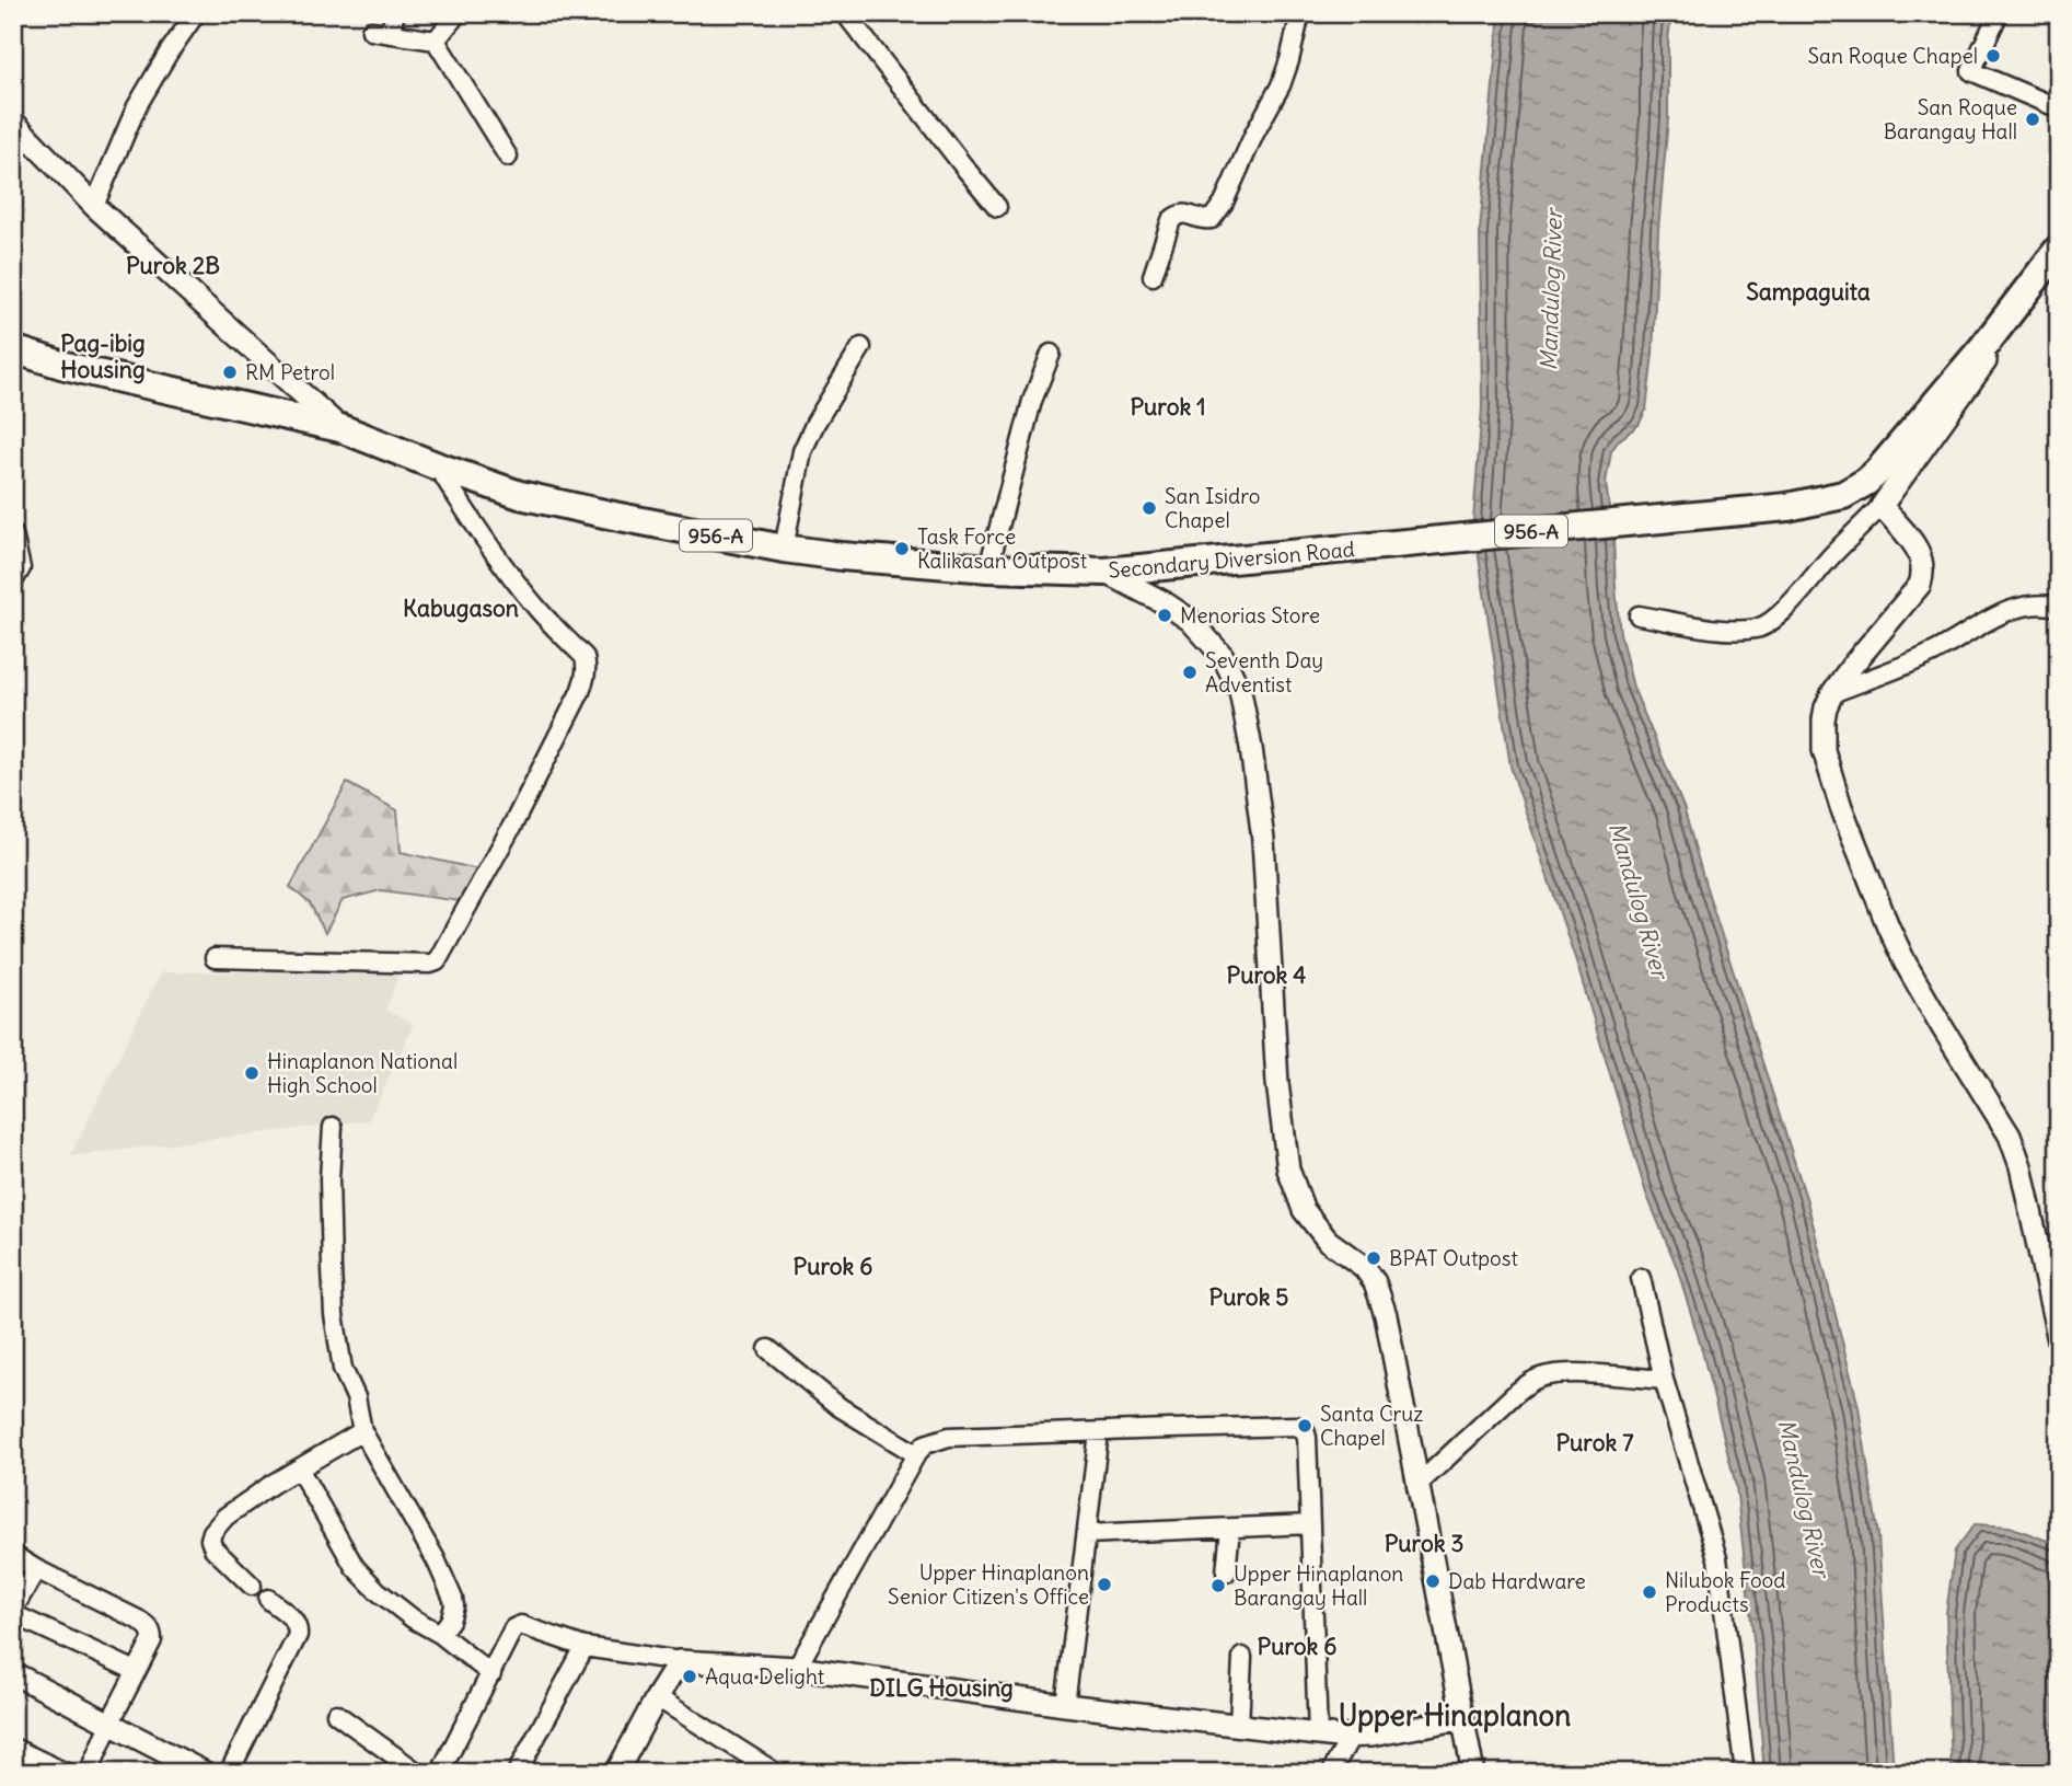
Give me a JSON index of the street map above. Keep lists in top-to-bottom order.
{
  "streets": {
    "main road": ["956-A", "Secondary Diversion Road"]
  },
  "crossings": [
    ["956-A", "Secondary Diversion Road"]
  ],
  "districts": [
    "Purok 2B",
    "Sampaguita",
    "Pag-ibig Housing",
    "Purok 1",
    "Kabugason",
    "Purok 4",
    "Purok 6",
    "Purok 5",
    "Purok 7",
    "Purok 3",
    "Purok 6",
    "DILG Housing",
    "Upper Hinaplanon"
  ],
  "water": ["Mandulog River"],
  "places": [
    "San Roque Chapel",
    "San Roque Barangay Hall",
    "RM Petrol",
    "San Isidro Chapel",
    "Task Force Kalikasan Outpost",
    "Menorias Store",
    "Seventh Day Adventist",
    "Hinaplanon National High School",
    "BPAT Outpost",
    "Santa Cruz Chapel",
    "Dab Hardware",
    "Upper Hinaplanon Senior Citizen's Office",
    "Upper Hinaplanon Barangay Hall",
    "Nilubok Food Products",
    "Aqua Delight"
  ]
}
